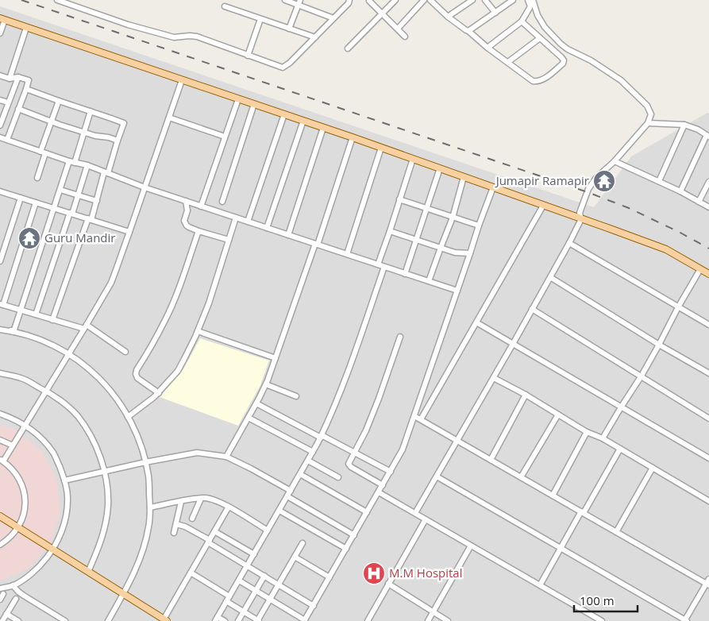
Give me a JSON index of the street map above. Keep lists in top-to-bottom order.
{
  "places": {
    "temple": ["Jumapir Ramapir", "Guru Mandir"],
    "hospital": ["M.M Hospital"]
  },
  "scale_bar": "100 m"
}
